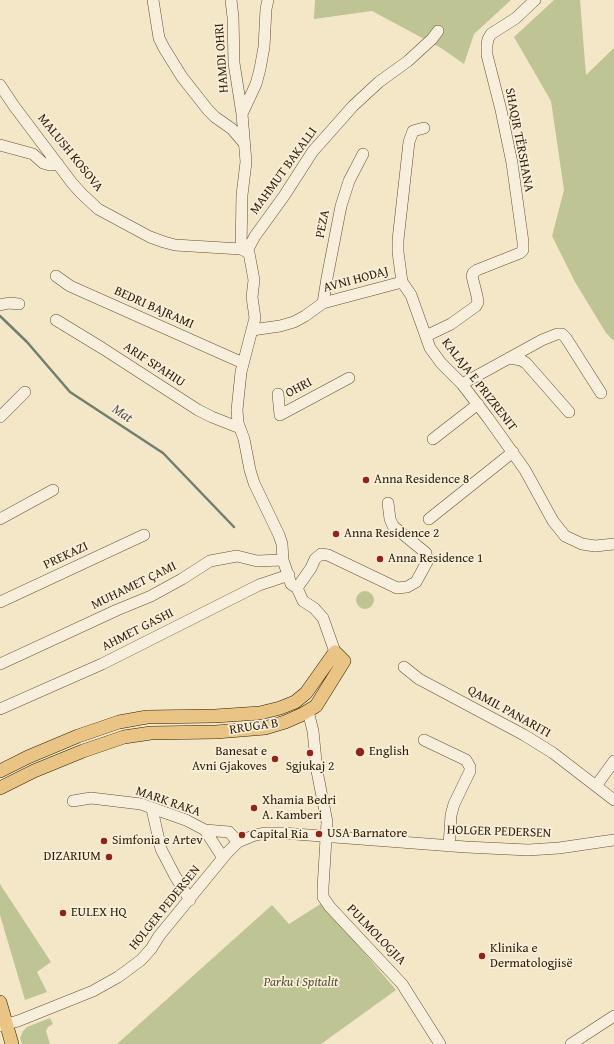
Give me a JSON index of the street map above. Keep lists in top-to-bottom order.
{
  "streets": {
    "main road": ["RRUGA B"],
    "street": [
      "HAMDI OHRI",
      "SHAQIR TËRSHANA",
      "MALUSH KOSOVA",
      "MAHMUT BAKALLI",
      "PEZA",
      "AVNI HODAJ",
      "BEDRI BAJRAMI",
      "ARIF SPAHIU",
      "KALAJA E PRIZRENIT",
      "OHRI",
      "PREKAZI",
      "MUHAMET ÇAMI",
      "AHMET GASHI",
      "QAMIL PANARITI",
      "MARK RAKA",
      "HOLGER PEDERSEN",
      "PULMOLOGJIA"
    ]
  },
  "crossings": [
    ["HAMDI OHRI", "MALUSH KOSOVA"],
    ["HAMDI OHRI", "MAHMUT BAKALLI"],
    ["SHAQIR TËRSHANA", "KALAJA E PRIZRENIT"],
    ["MALUSH KOSOVA", "MAHMUT BAKALLI"],
    ["PEZA", "AVNI HODAJ"],
    ["AVNI HODAJ", "KALAJA E PRIZRENIT"],
    ["MARK RAKA", "HOLGER PEDERSEN"],
    ["HOLGER PEDERSEN", "PULMOLOGJIA"]
  ],
  "water": ["Mat"],
  "parks": ["Parku i Spitalit"],
  "places": [
    "Anna Residence 8",
    "Anna Residence 2",
    "Anna Residence 1",
    "English",
    "Sgjukaj 2",
    "Banesat e Avni Gjakoves",
    "Xhamia Bedri A. Kamberi",
    "USA Barnatore",
    "Capital Ria",
    "Simfonia e Artev",
    "DIZARIUM",
    "EULEX HQ",
    "Klinika e Dermatologjisë"
  ]
}
